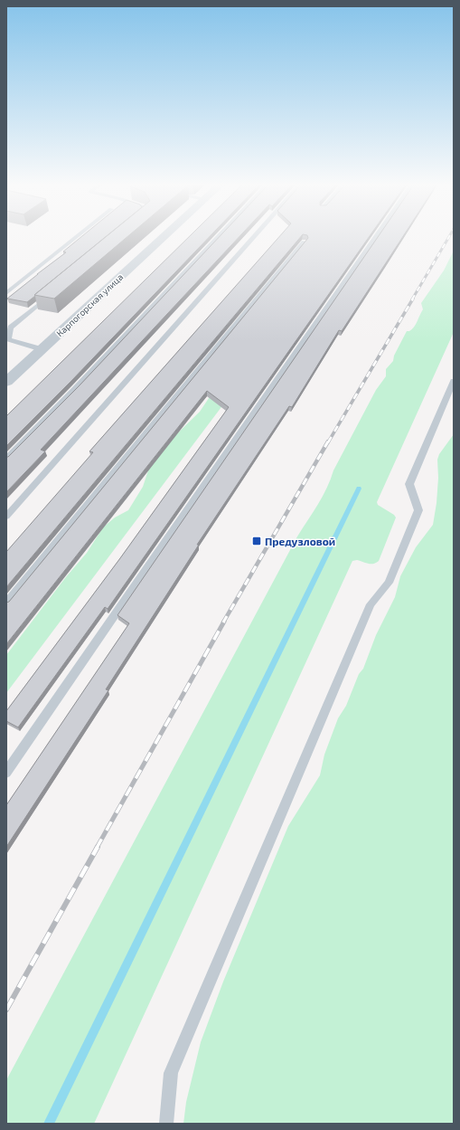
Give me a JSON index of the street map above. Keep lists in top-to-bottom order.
{
  "streets": {
    "street": ["Карпогорская улица"]
  },
  "places": {
    "transit": ["Предузловой"]
  }
}
